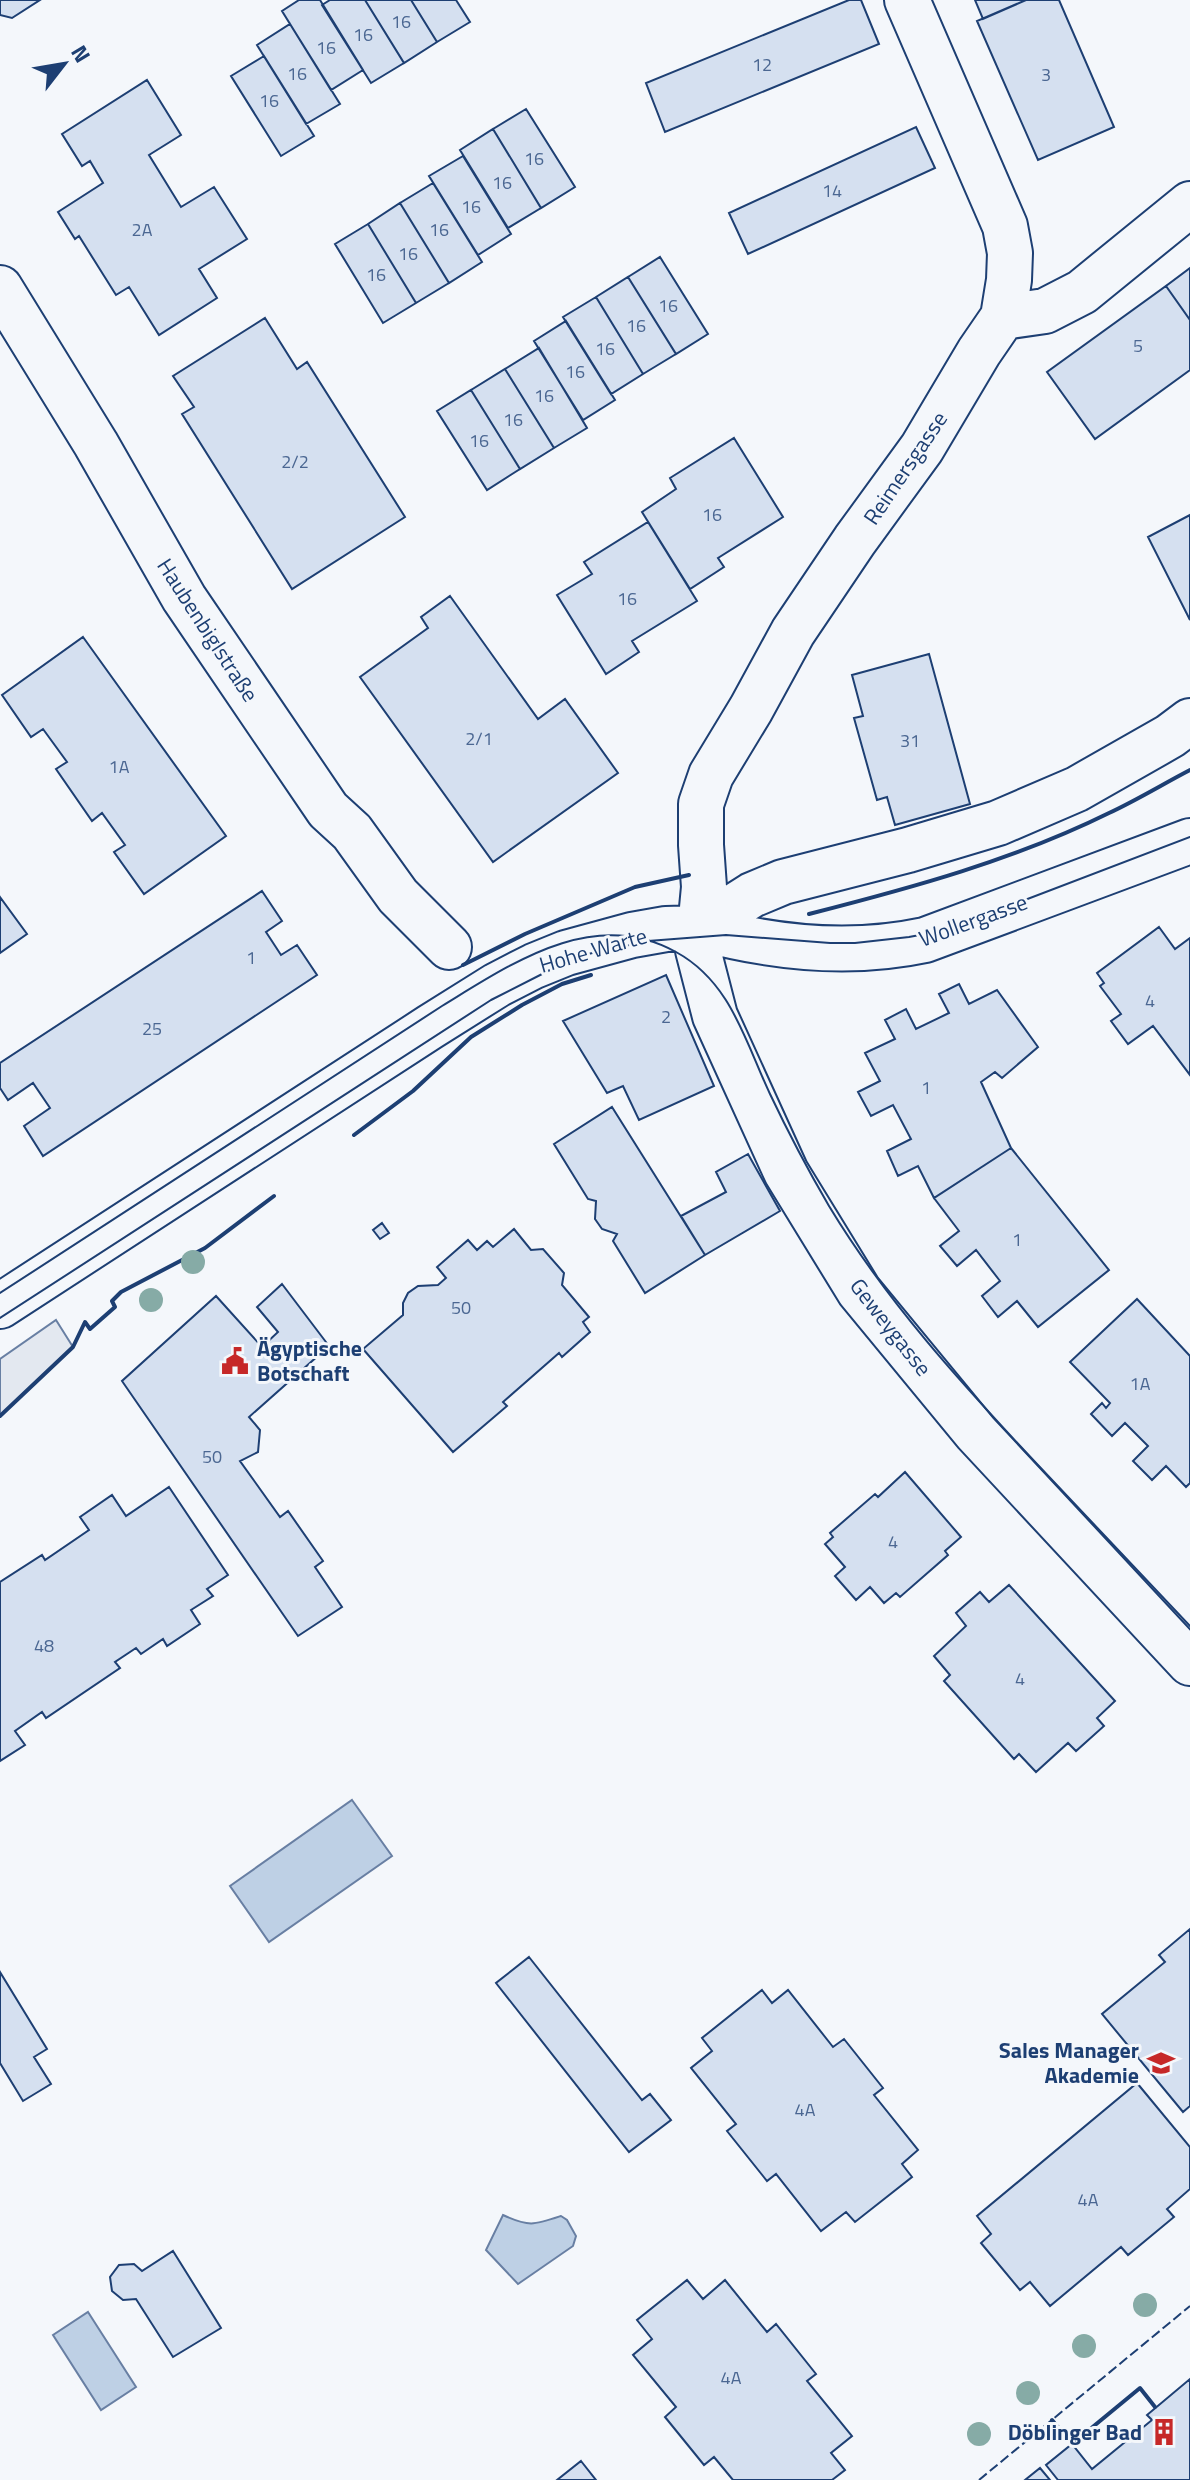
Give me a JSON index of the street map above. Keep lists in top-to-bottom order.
{
  "streets": {
    "street": [
      "Reimersgasse",
      "Haubenbiglstraße",
      "Wollergasse",
      "Hohe Warte",
      "Geweygasse"
    ]
  },
  "crossings": [
    ["Reimersgasse", "Wollergasse"],
    ["Reimersgasse", "Hohe Warte"],
    ["Reimersgasse", "Geweygasse"],
    ["Wollergasse", "Hohe Warte"],
    ["Wollergasse", "Geweygasse"],
    ["Hohe Warte", "Geweygasse"]
  ],
  "places": {
    "public building": ["Ägyptische Botschaft"],
    "school or university": ["Sales Manager Akademie"],
    "building": ["Döblinger Bad"]
  },
  "house_numbers": [
    "16",
    "16",
    "16",
    "12",
    "16",
    "3",
    "16",
    "16",
    "16",
    "14",
    "16",
    "2A",
    "16",
    "16",
    "16",
    "16",
    "16",
    "5",
    "16",
    "16",
    "16",
    "16",
    "16",
    "2/2",
    "16",
    "16",
    "2/1",
    "31",
    "1A",
    "1",
    "4",
    "2",
    "25",
    "1",
    "1",
    "50",
    "1A",
    "50",
    "4",
    "48",
    "4",
    "4A",
    "4A",
    "4A"
  ],
  "north": "top right"
}
